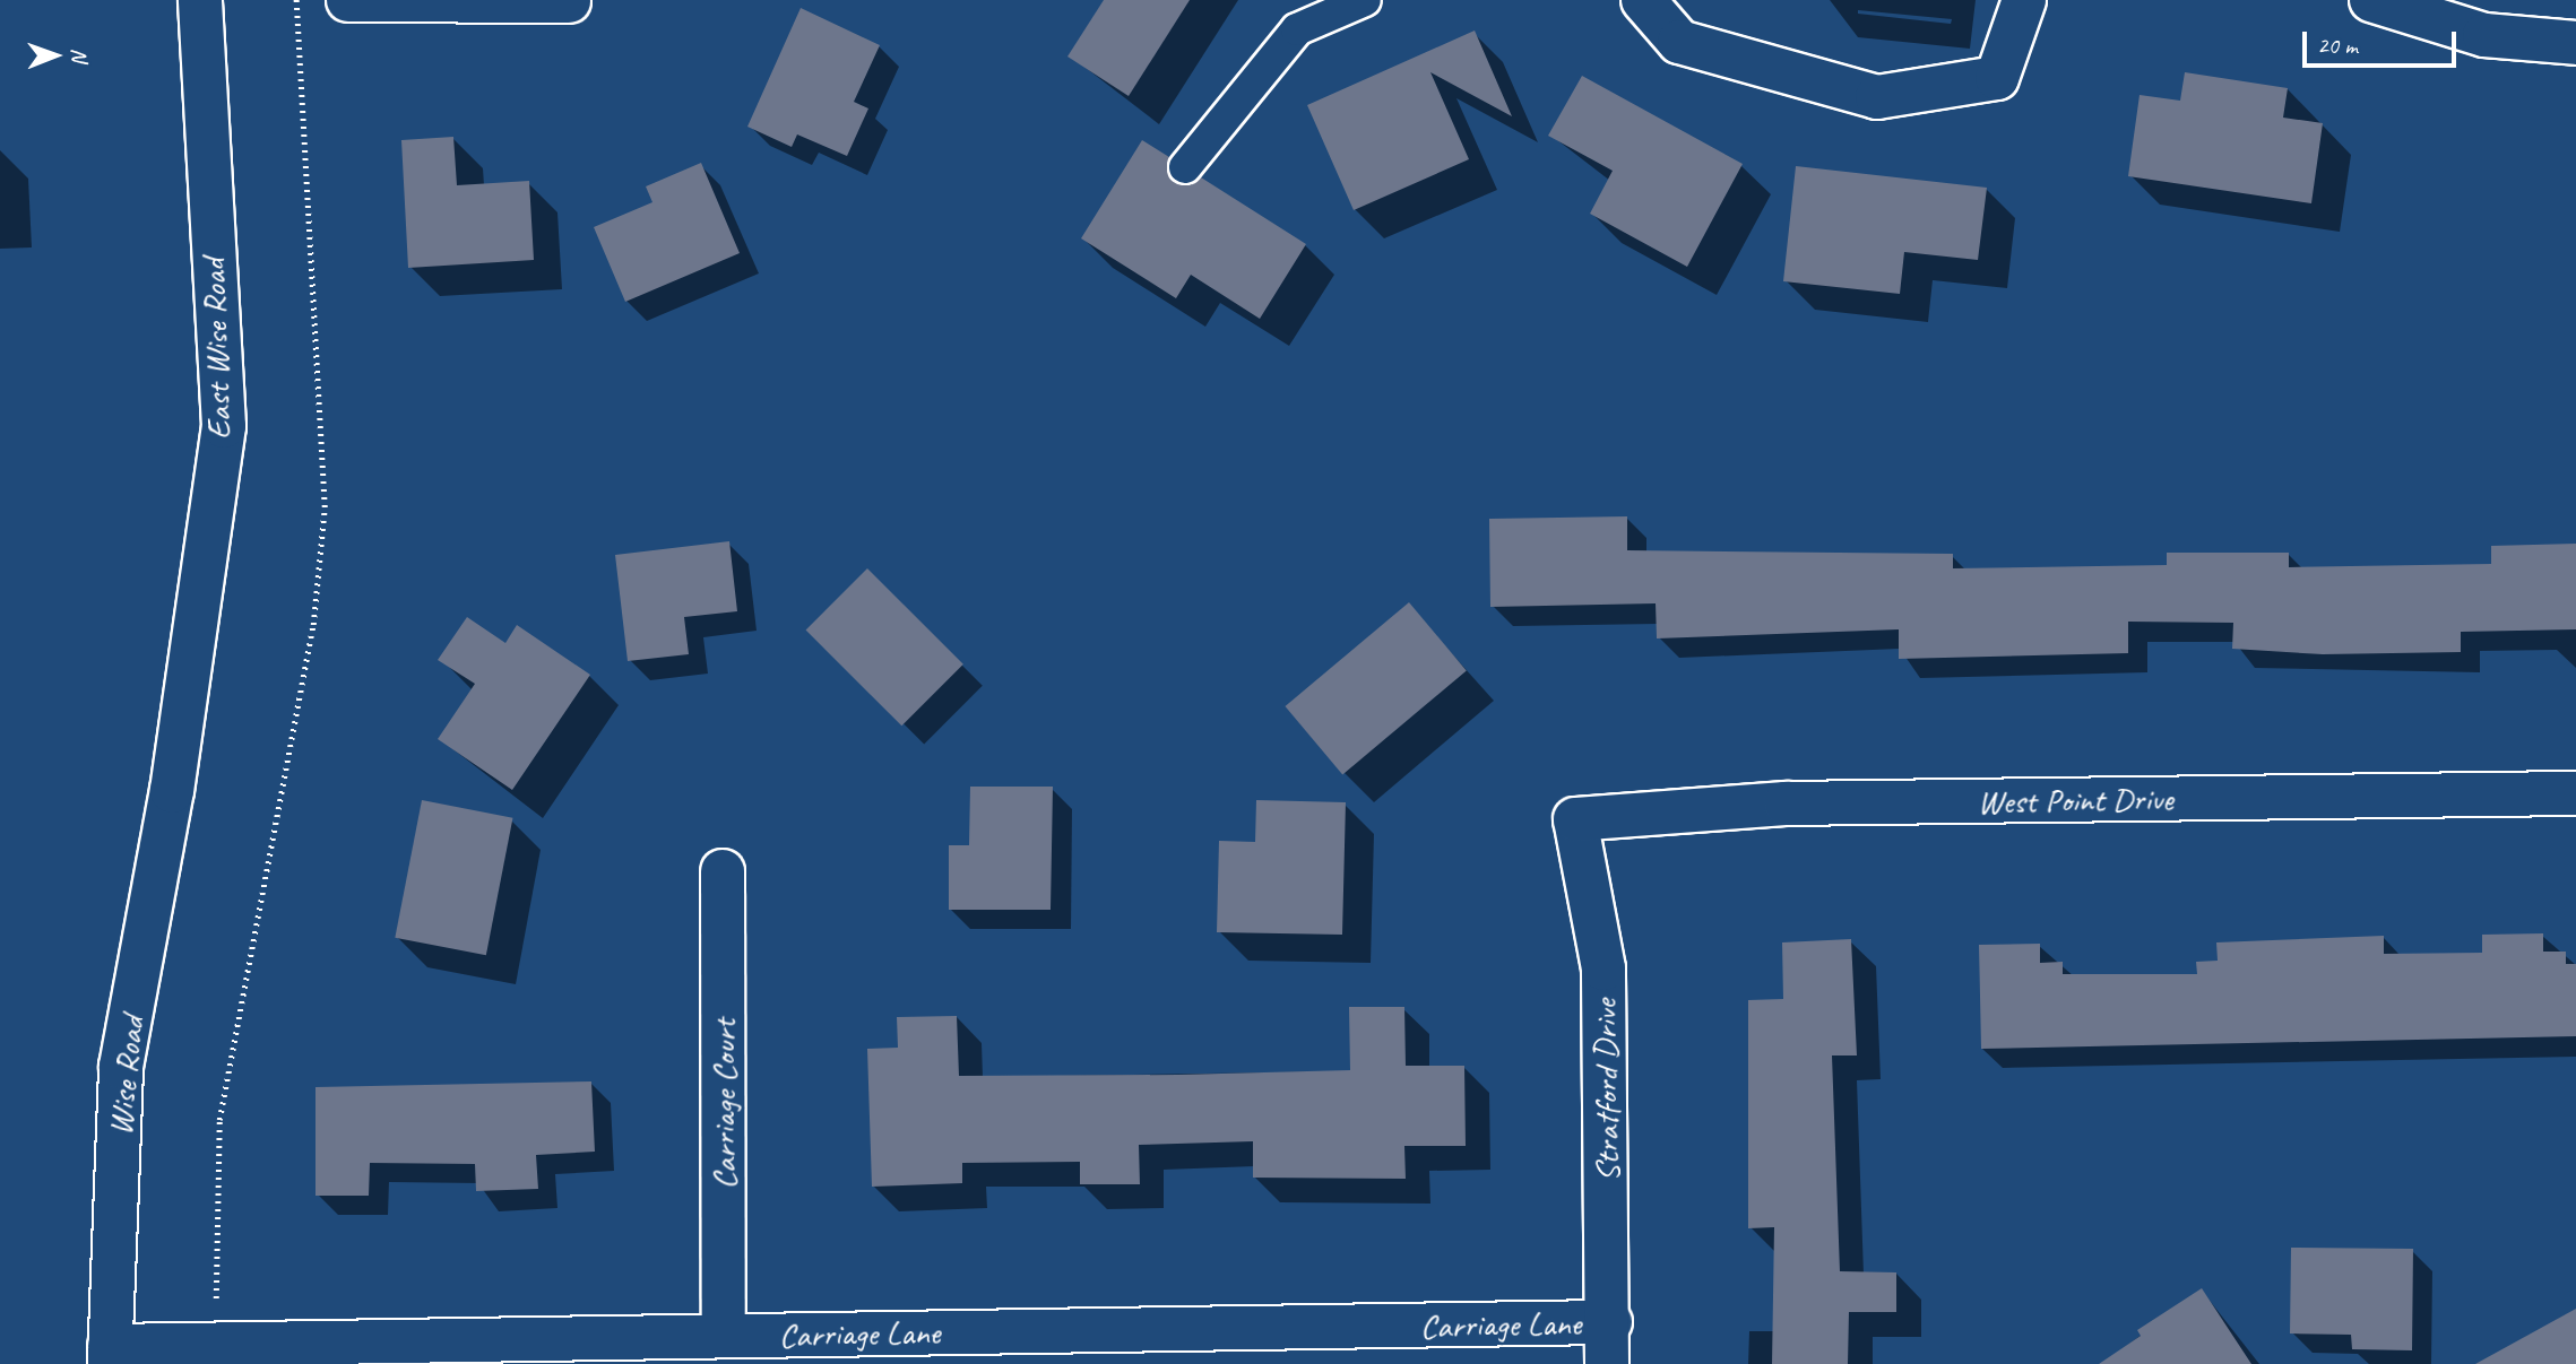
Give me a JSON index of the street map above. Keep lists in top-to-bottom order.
{
  "streets": {
    "street": [
      "East Wise Road",
      "West Point Drive",
      "Wise Road",
      "Stratford Drive",
      "Carriage Court",
      "Carriage Lane"
    ]
  },
  "crossings": [
    ["East Wise Road", "Wise Road"],
    ["West Point Drive", "Stratford Drive"],
    ["Wise Road", "Carriage Lane"],
    ["Stratford Drive", "Carriage Lane"],
    ["Carriage Court", "Carriage Lane"]
  ],
  "scale_bar": "20 m",
  "north": "right"
}
